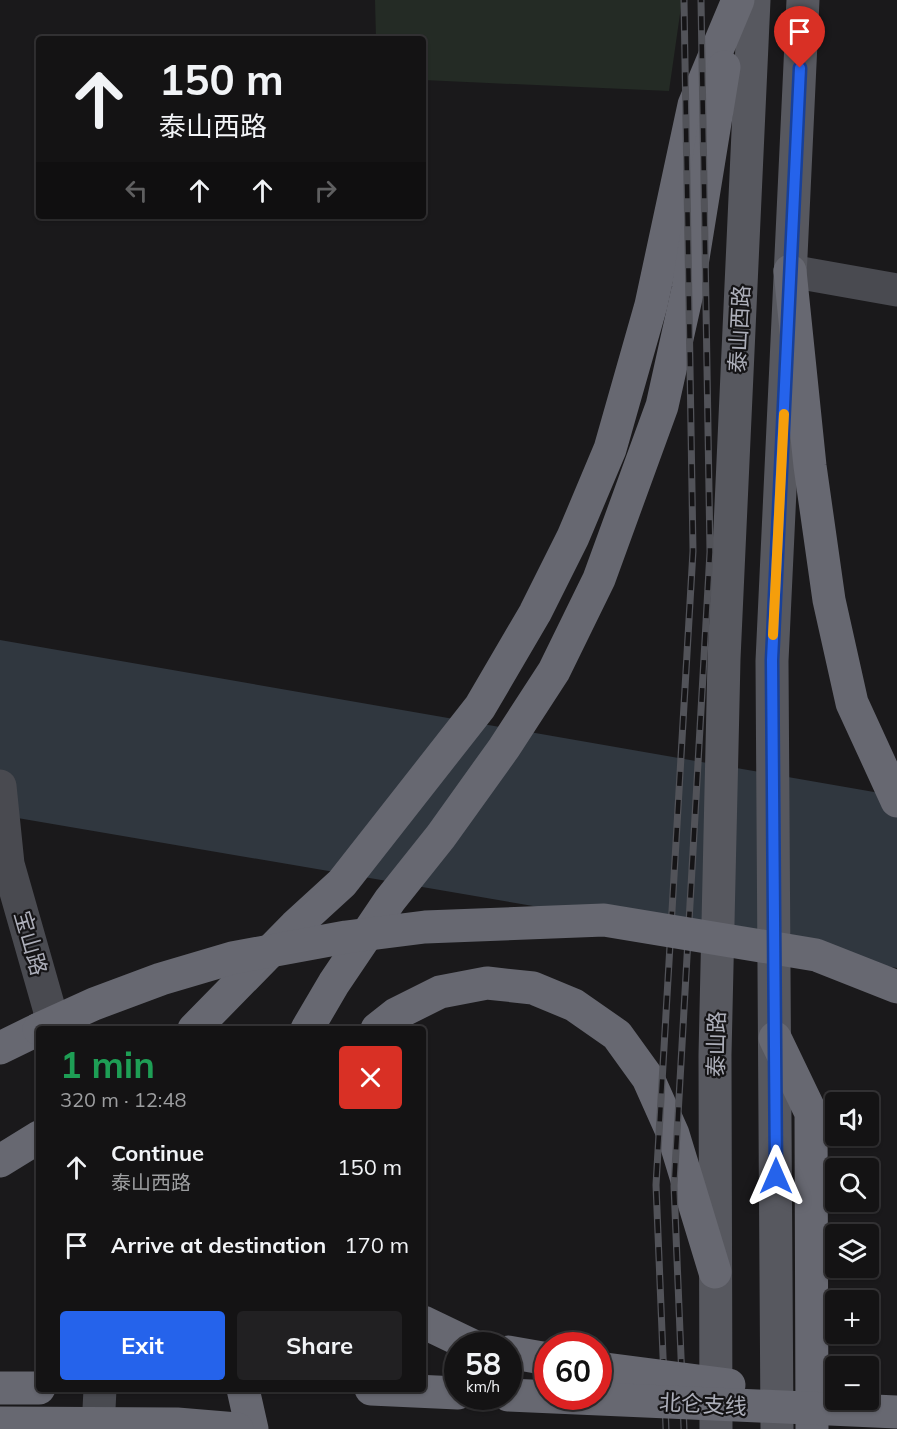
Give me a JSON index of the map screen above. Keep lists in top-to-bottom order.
{
  "streets": {
    "highway": ["北仑支线"],
    "main road": ["泰山西路", "泰山路"],
    "street": ["宝山路"]
  },
  "crossings": [
    ["泰山西路", "泰山路"]
  ],
  "page": {
    "turn": ["150 m", "泰山西路"],
    "heading": ["1 min", "320 m · 12:48"],
    "map_buttons": ["+", "−"],
    "list": [
      {
        "name": "Continue",
        "note": "泰山西路",
        "value": "150 m"
      },
      {
        "name": "Arrive at destination",
        "value": "170 m"
      }
    ],
    "buttons": ["Exit", "Share"],
    "speed": "58 km/h",
    "limit": "60"
  }
}
